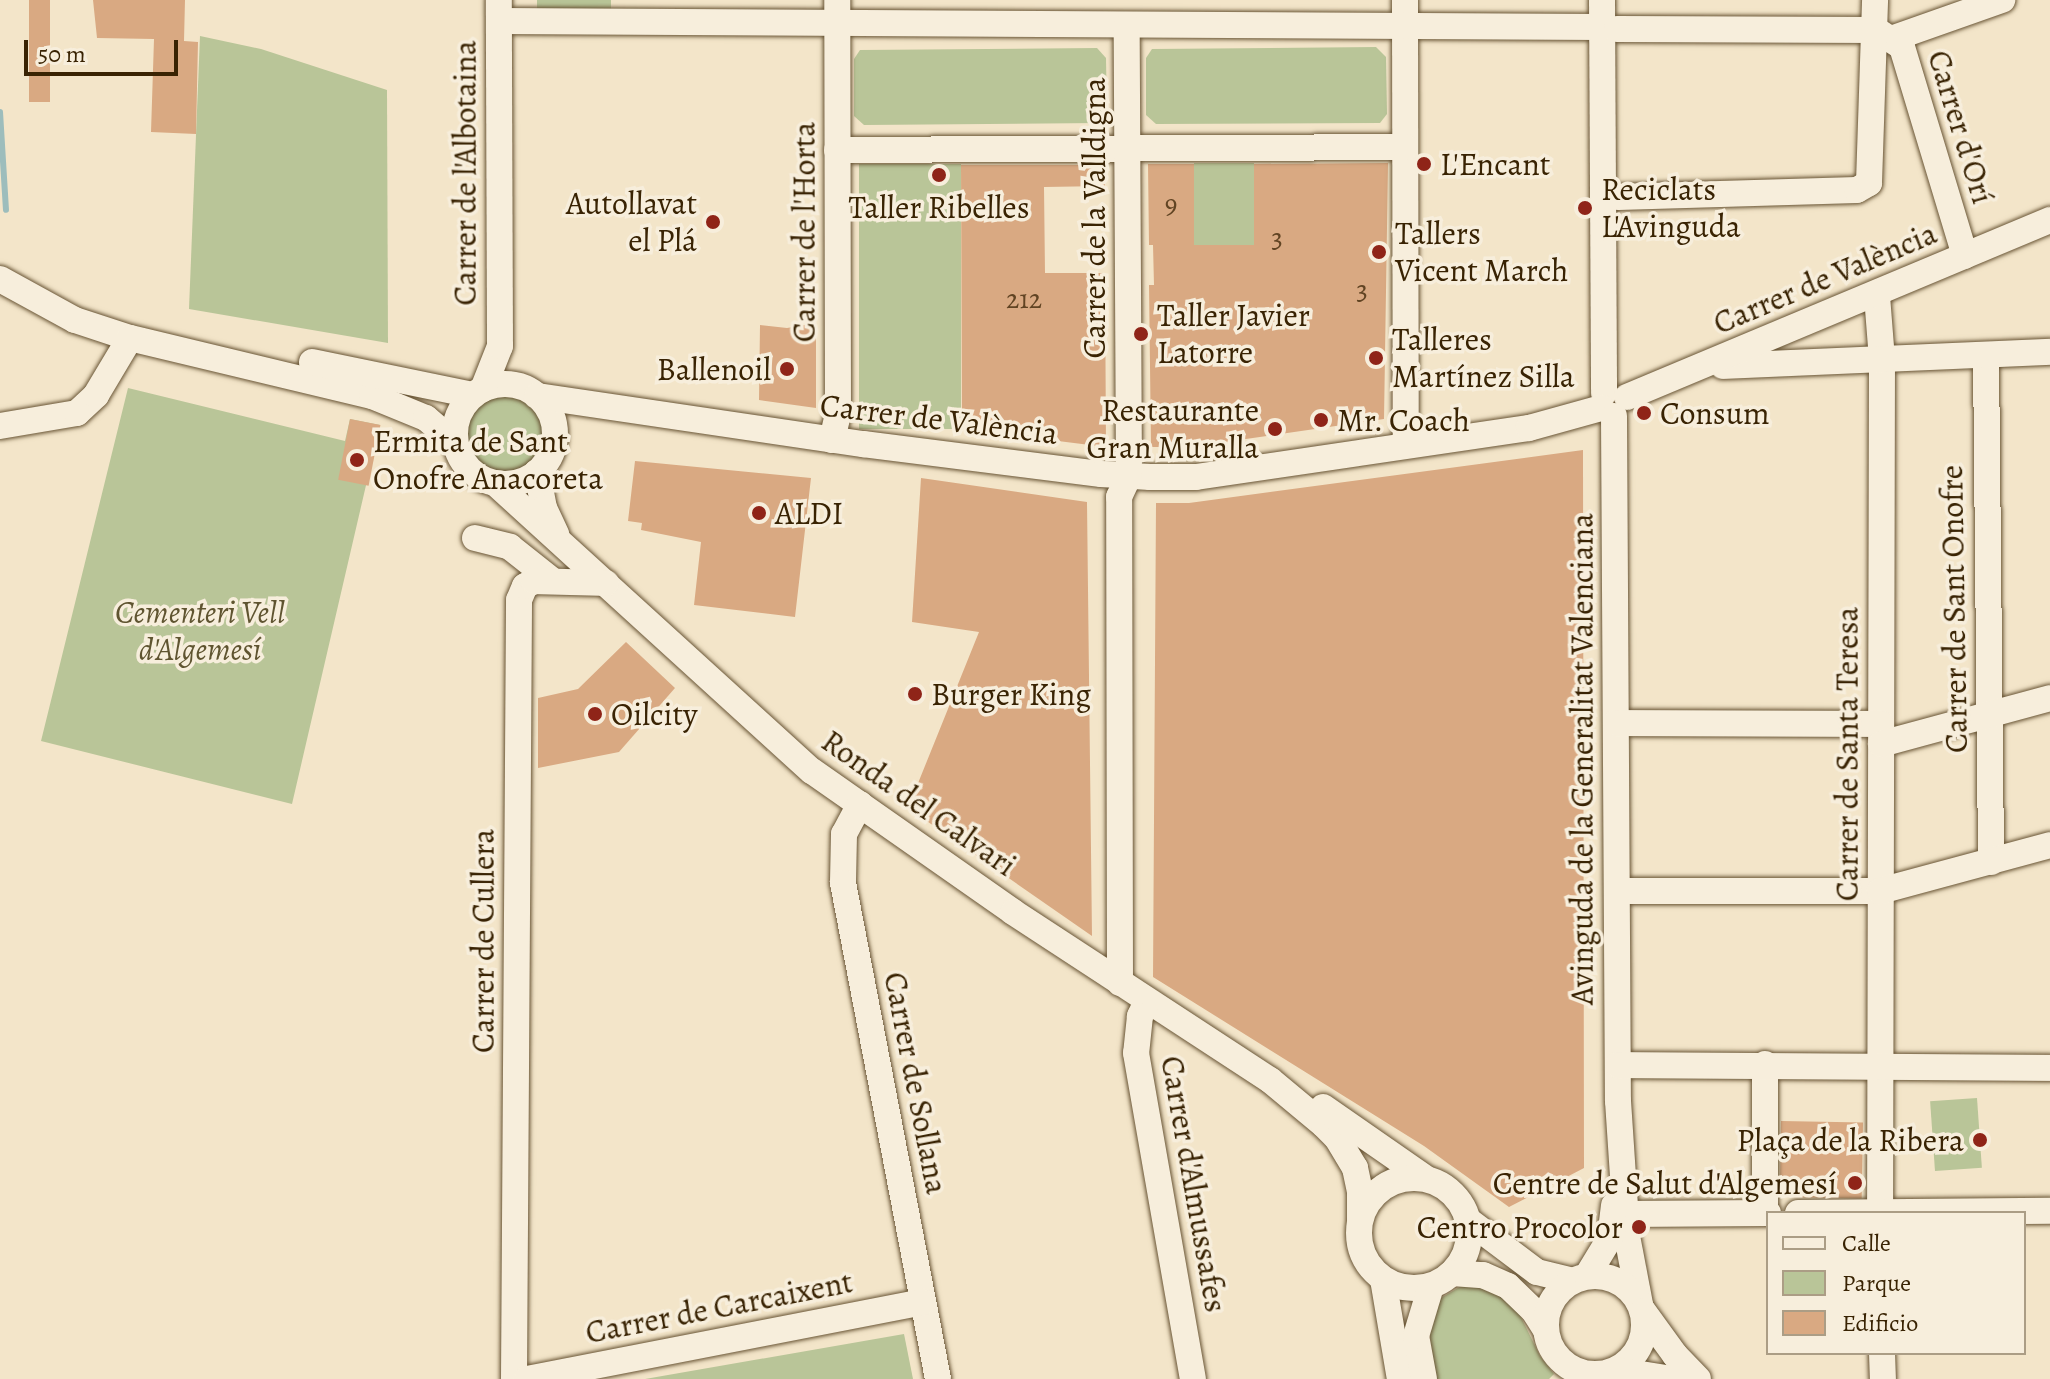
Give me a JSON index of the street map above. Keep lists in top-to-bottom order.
{
  "streets": {
    "street": [
      "Carrer d'Orí",
      "Carrer de l'Albotaina",
      "Carrer de la Valldigna",
      "Carrer de l'Horta",
      "Carrer de València",
      "Carrer de Sant Onofre",
      "Carrer de Santa Teresa",
      "Avinguda de la Generalitat Valenciana",
      "Ronda del Calvari",
      "Carrer de Cullera",
      "Carrer de Sollana",
      "Carrer d'Almussafes",
      "Carrer de Carcaixent"
    ]
  },
  "crossings": [
    ["Carrer d'Orí", "Carrer de València"],
    ["Carrer de l'Albotaina", "Carrer de València"],
    ["Carrer de la Valldigna", "Carrer de València"],
    ["Carrer de la Valldigna", "Ronda del Calvari"],
    ["Carrer de l'Horta", "Carrer de València"],
    ["Carrer de València", "Carrer de Santa Teresa"],
    ["Carrer de València", "Avinguda de la Generalitat Valenciana"],
    ["Ronda del Calvari", "Carrer de Cullera"],
    ["Ronda del Calvari", "Carrer de Sollana"],
    ["Ronda del Calvari", "Carrer d'Almussafes"],
    ["Carrer de Sollana", "Carrer de Carcaixent"]
  ],
  "parks": ["Cementeri Vell d'Algemesí"],
  "places": [
    "L'Encant",
    "Taller Ribelles",
    "Reciclats L'Avinguda",
    "Autollavat el Plá",
    "Tallers Vicent March",
    "Taller Javier Latorre",
    "Talleres Martínez Silla",
    "Ballenoil",
    "Consum",
    "Mr. Coach",
    "Restaurante Gran Muralla",
    "Ermita de Sant Onofre Anacoreta",
    "ALDI",
    "Burger King",
    "Oilcity",
    "Plaça de la Ribera",
    "Centre de Salut d'Algemesí",
    "Centro Procolor"
  ],
  "house_numbers": [
    "9",
    "3",
    "3",
    "212"
  ],
  "legend": ["Calle", "Parque", "Edificio"],
  "scale_bar": "50 m"
}
